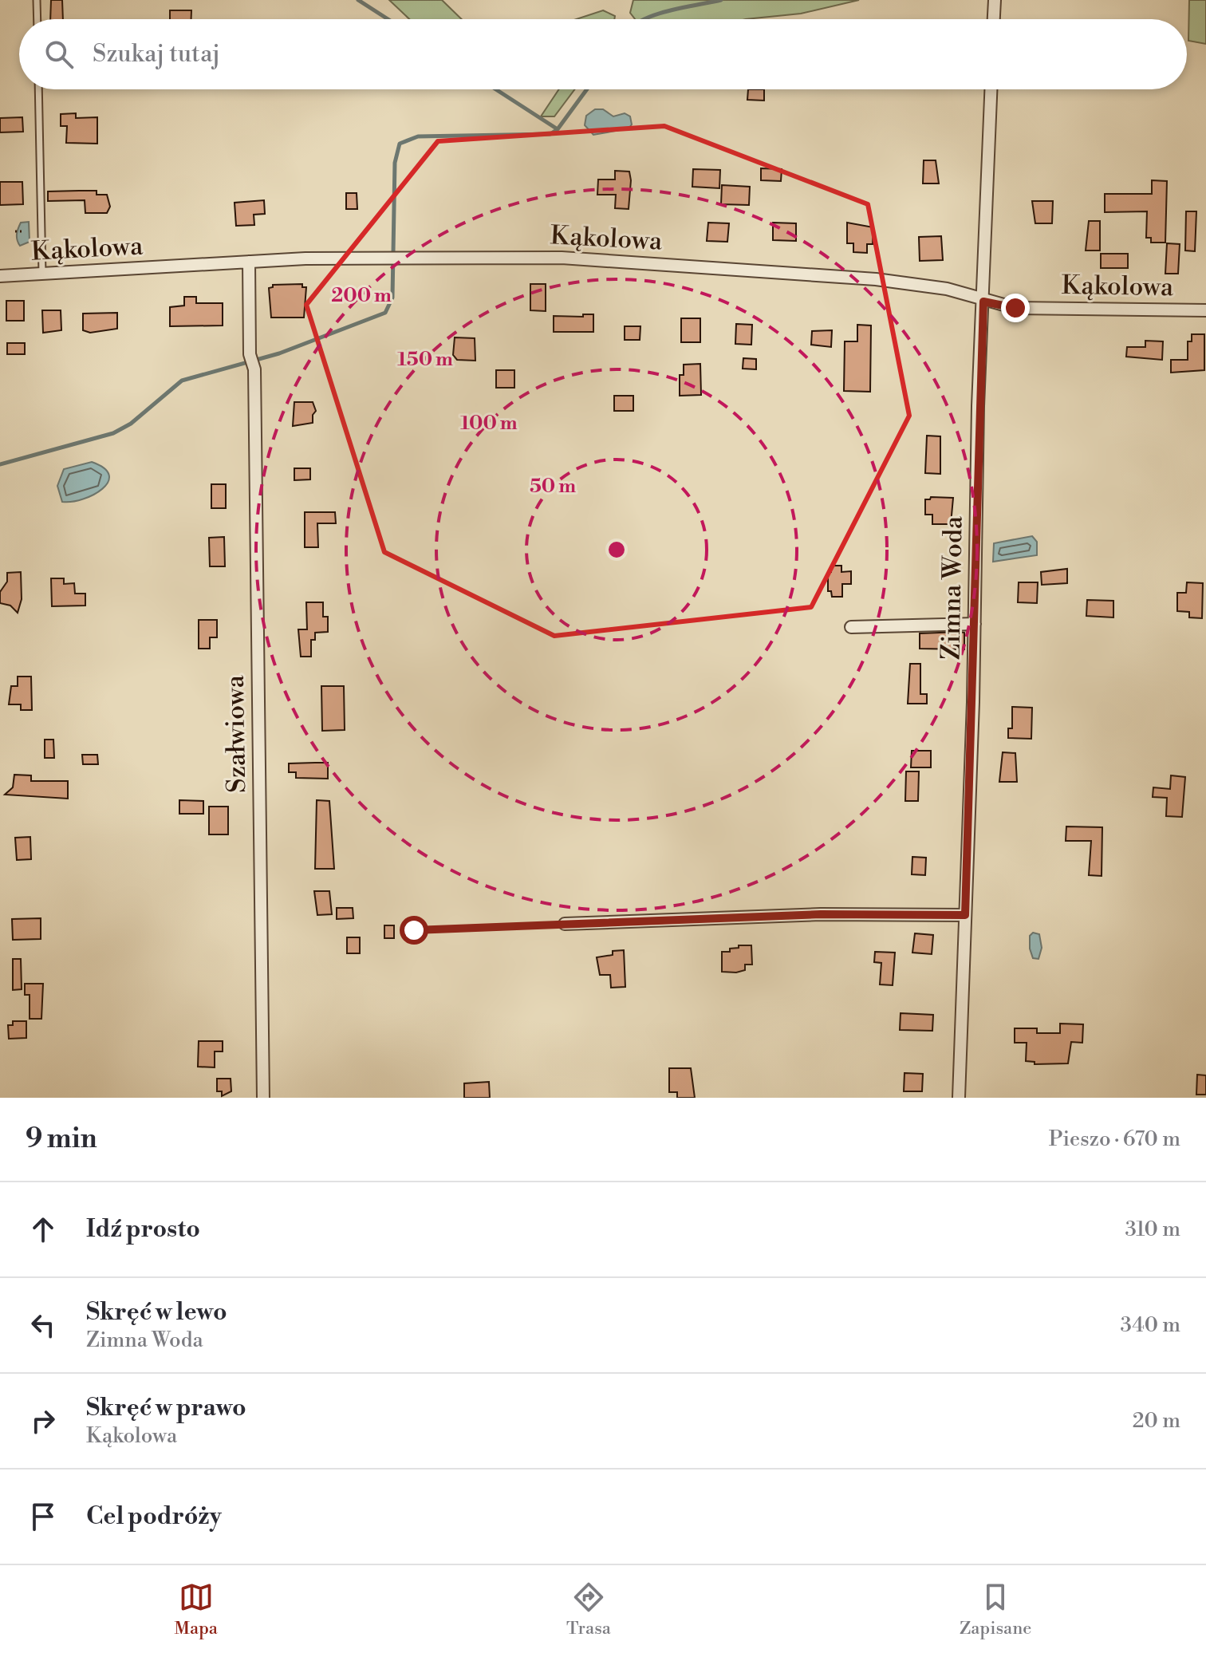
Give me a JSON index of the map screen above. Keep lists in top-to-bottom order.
{
  "streets": {
    "street": ["Kąkolowa", "Zimna Woda", "Szałwiowa"]
  },
  "crossings": [
    ["Kąkolowa", "Zimna Woda"],
    ["Kąkolowa", "Szałwiowa"]
  ],
  "page": {
    "search": "Szukaj tutaj",
    "heading": ["9 min", "Pieszo · 670 m"],
    "list": [
      ["Idź prosto", "310 m"],
      ["Skręć w lewo", "Zimna Woda", "340 m"],
      ["Skręć w prawo", "Kąkolowa", "20 m"],
      "Cel podróży"
    ],
    "nav": ["Mapa", "Trasa", "Zapisane"]
  },
  "rings": [
    "200 m",
    "150 m",
    "100 m",
    "50 m"
  ]
}
